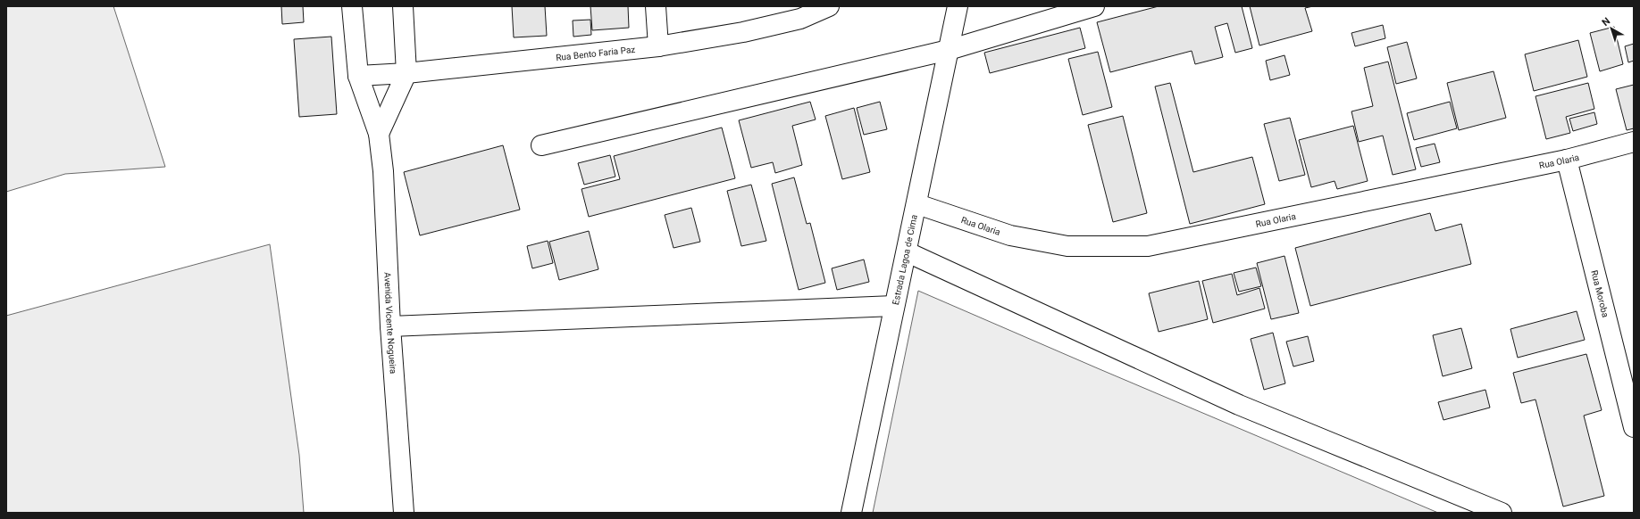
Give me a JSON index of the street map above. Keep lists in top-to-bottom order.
{
  "streets": {
    "street": [
      "Rua Bento Faria Paz",
      "Rua Olaria",
      "Estrada Lagoa de Cima",
      "Rua Moroba",
      "Avenida Vicente Nogueira"
    ]
  },
  "crossings": [
    ["Rua Bento Faria Paz", "Avenida Vicente Nogueira"],
    ["Rua Olaria", "Estrada Lagoa de Cima"],
    ["Rua Olaria", "Rua Moroba"]
  ],
  "north": "top left"
}
